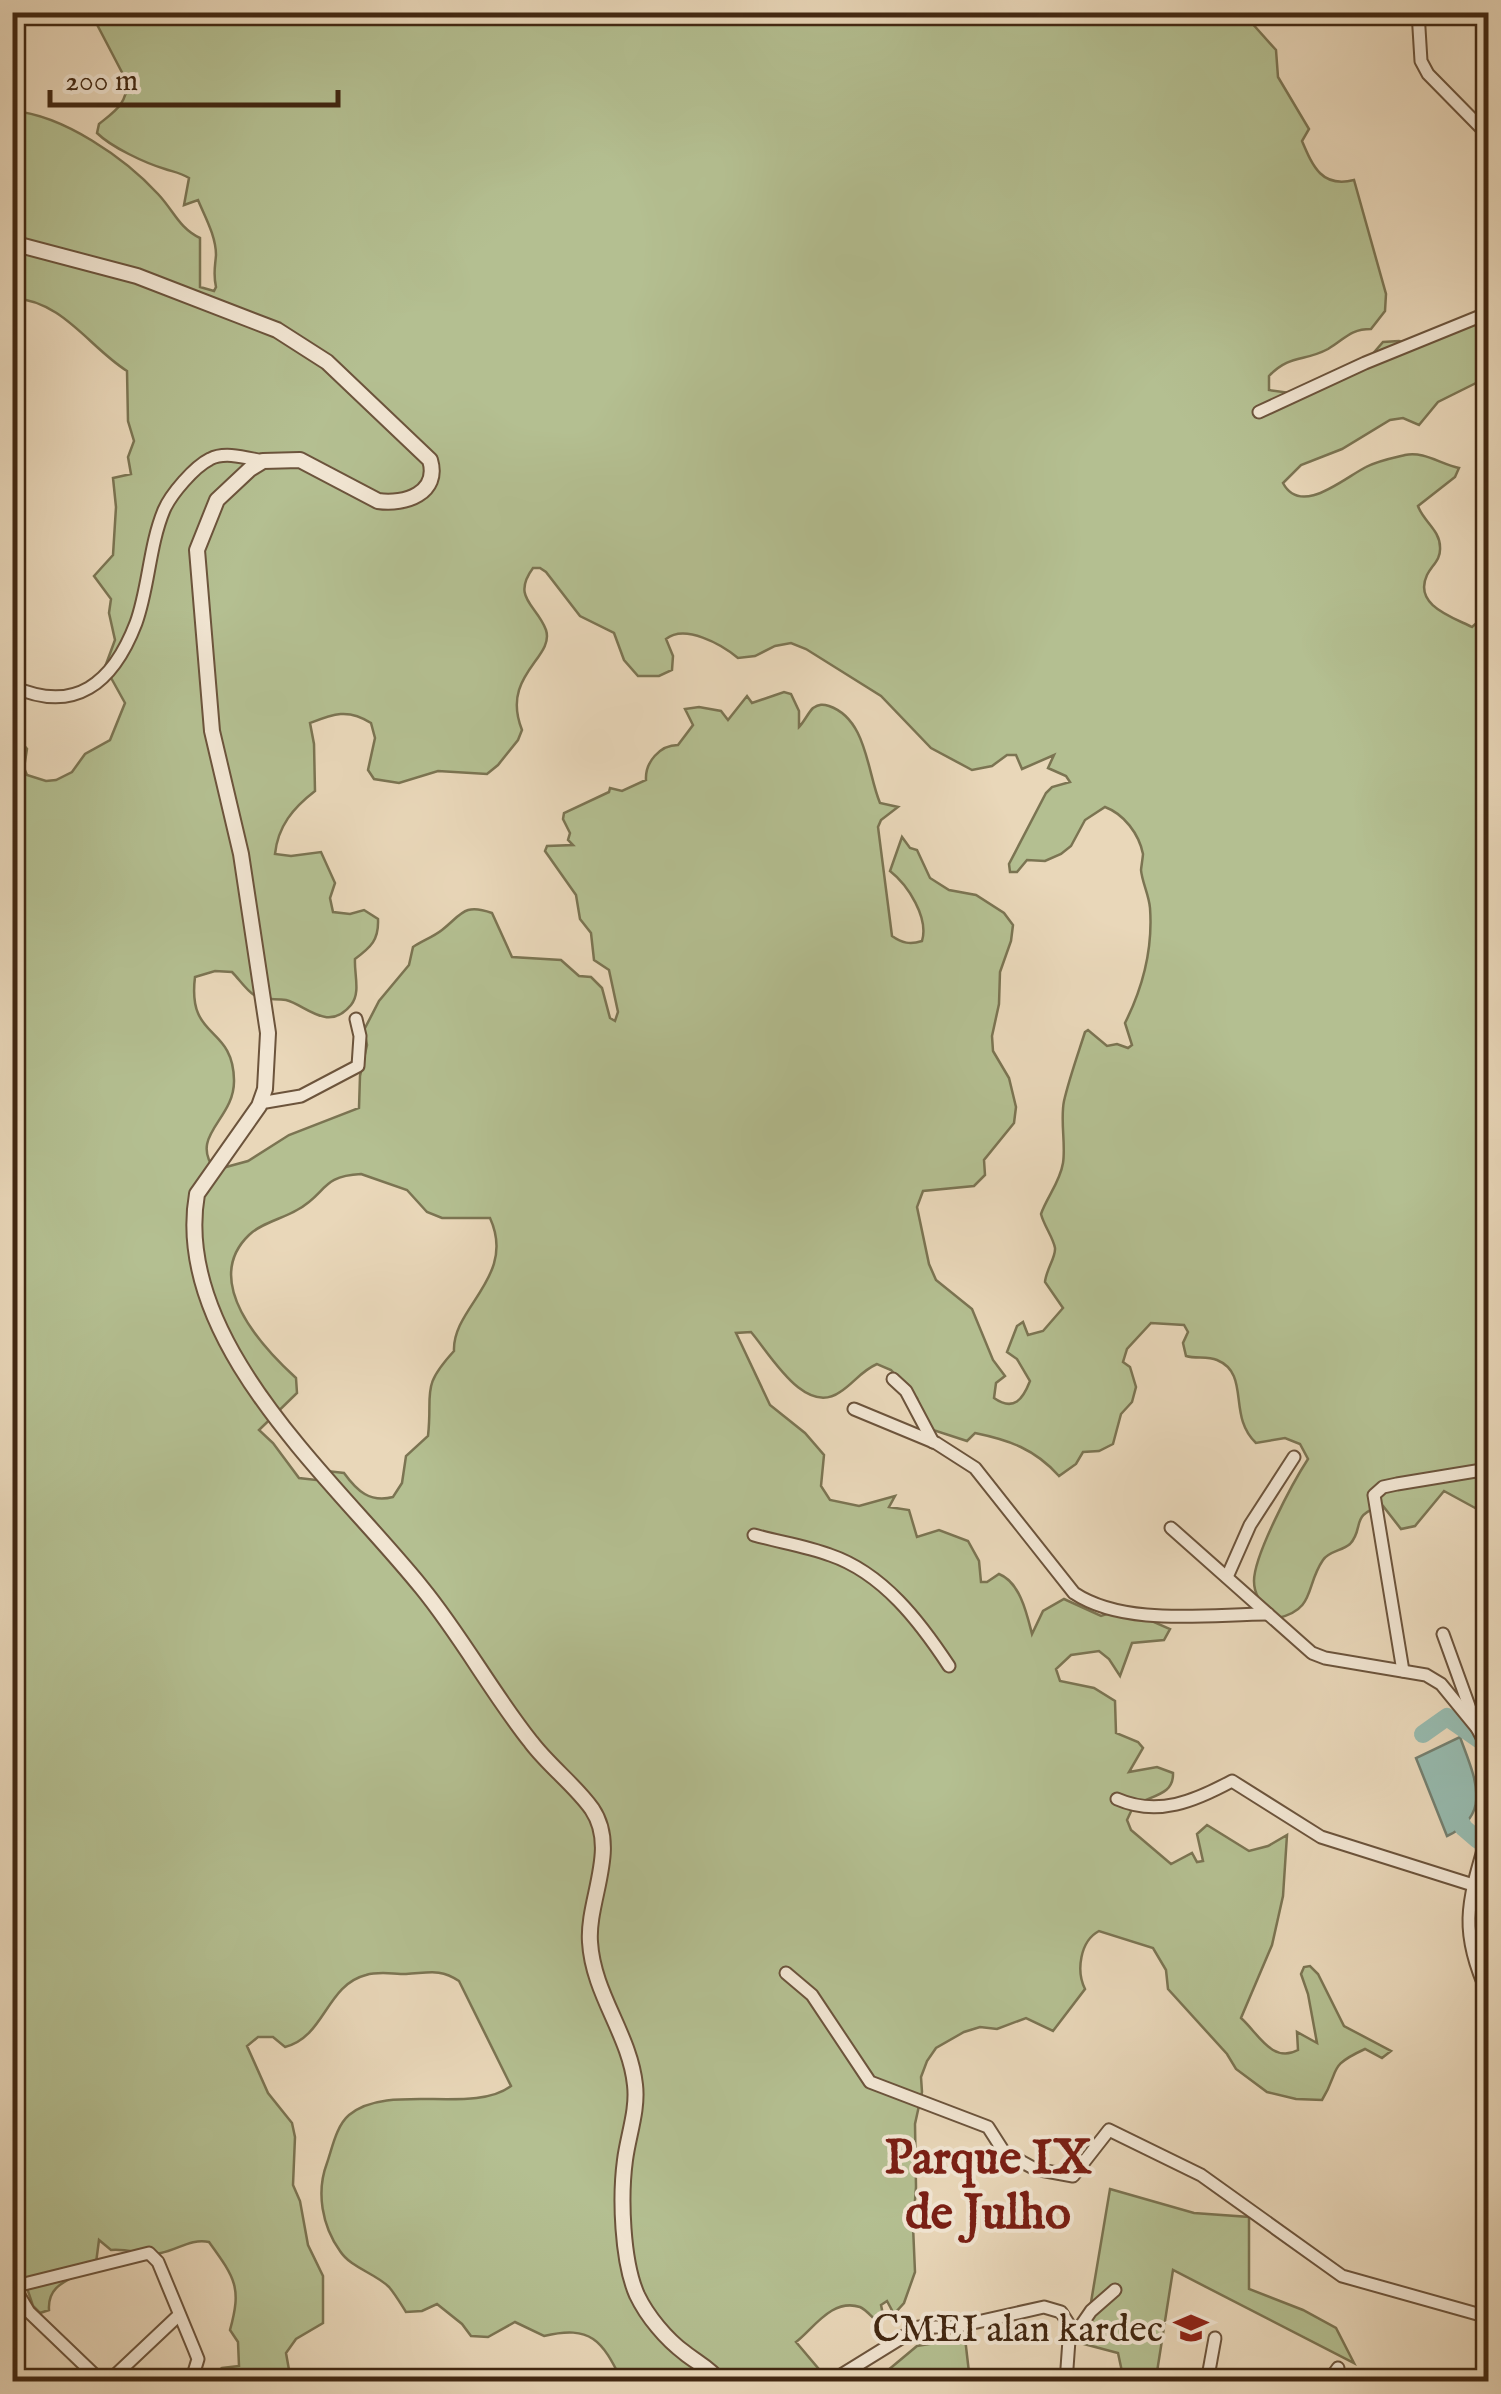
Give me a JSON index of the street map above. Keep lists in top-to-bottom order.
{
  "districts": ["Parque IX de Julho"],
  "places": {
    "school or university": ["CMEI alan kardec"]
  },
  "scale_bar": "200 m"
}
